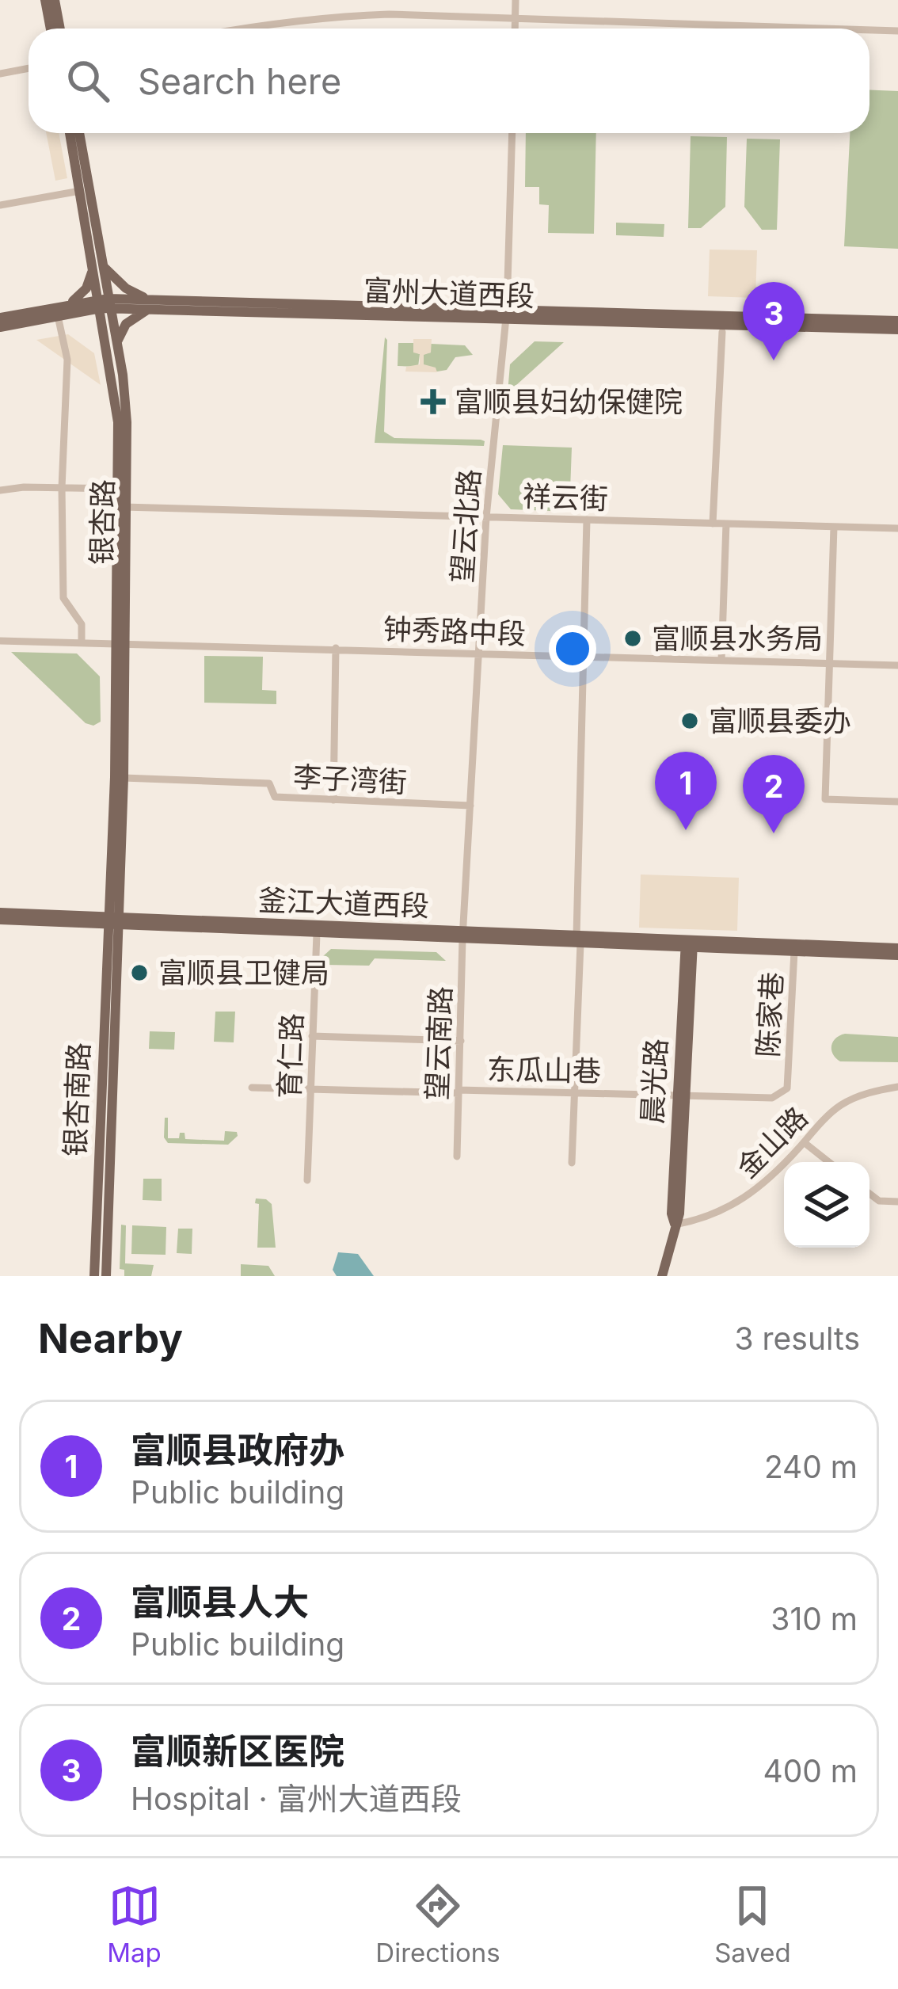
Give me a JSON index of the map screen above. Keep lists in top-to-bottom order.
{
  "streets": {
    "main road": [
      "富州大道西段",
      "银杏路",
      "釜江大道西段",
      "晨光路",
      "银杏南路"
    ],
    "street": [
      "祥云街",
      "望云北路",
      "钟秀路中段",
      "李子湾街",
      "陈家巷",
      "望云南路",
      "育仁路",
      "东瓜山巷",
      "金山路"
    ]
  },
  "crossings": [
    ["富州大道西段", "银杏路"],
    ["富州大道西段", "望云北路"],
    ["祥云街", "银杏路"],
    ["祥云街", "望云北路"],
    ["银杏路", "钟秀路中段"],
    ["银杏路", "李子湾街"],
    ["银杏路", "釜江大道西段"],
    ["银杏路", "银杏南路"],
    ["望云北路", "钟秀路中段"],
    ["望云北路", "李子湾街"],
    ["望云北路", "釜江大道西段"],
    ["望云北路", "望云南路"],
    ["釜江大道西段", "望云南路"],
    ["釜江大道西段", "育仁路"],
    ["釜江大道西段", "晨光路"],
    ["釜江大道西段", "银杏南路"],
    ["陈家巷", "东瓜山巷"],
    ["陈家巷", "晨光路"],
    ["望云南路", "东瓜山巷"],
    ["育仁路", "东瓜山巷"],
    ["东瓜山巷", "晨光路"],
    ["晨光路", "金山路"]
  ],
  "places": {
    "health": ["富顺县妇幼保健院"],
    "other": ["富顺县水务局", "富顺县委办", "富顺县卫健局"]
  },
  "page": {
    "search": "Search here",
    "pins": ["3", "1", "2"],
    "heading": ["Nearby", "3 results"],
    "list": [
      {
        "mark": "1",
        "name": "富顺县政府办",
        "note": "Public building",
        "value": "240 m"
      },
      {
        "mark": "2",
        "name": "富顺县人大",
        "note": "Public building",
        "value": "310 m"
      },
      {
        "mark": "3",
        "name": "富顺新区医院",
        "note": "Hospital · 富州大道西段",
        "value": "400 m"
      }
    ],
    "nav": ["Map", "Directions", "Saved"]
  }
}
